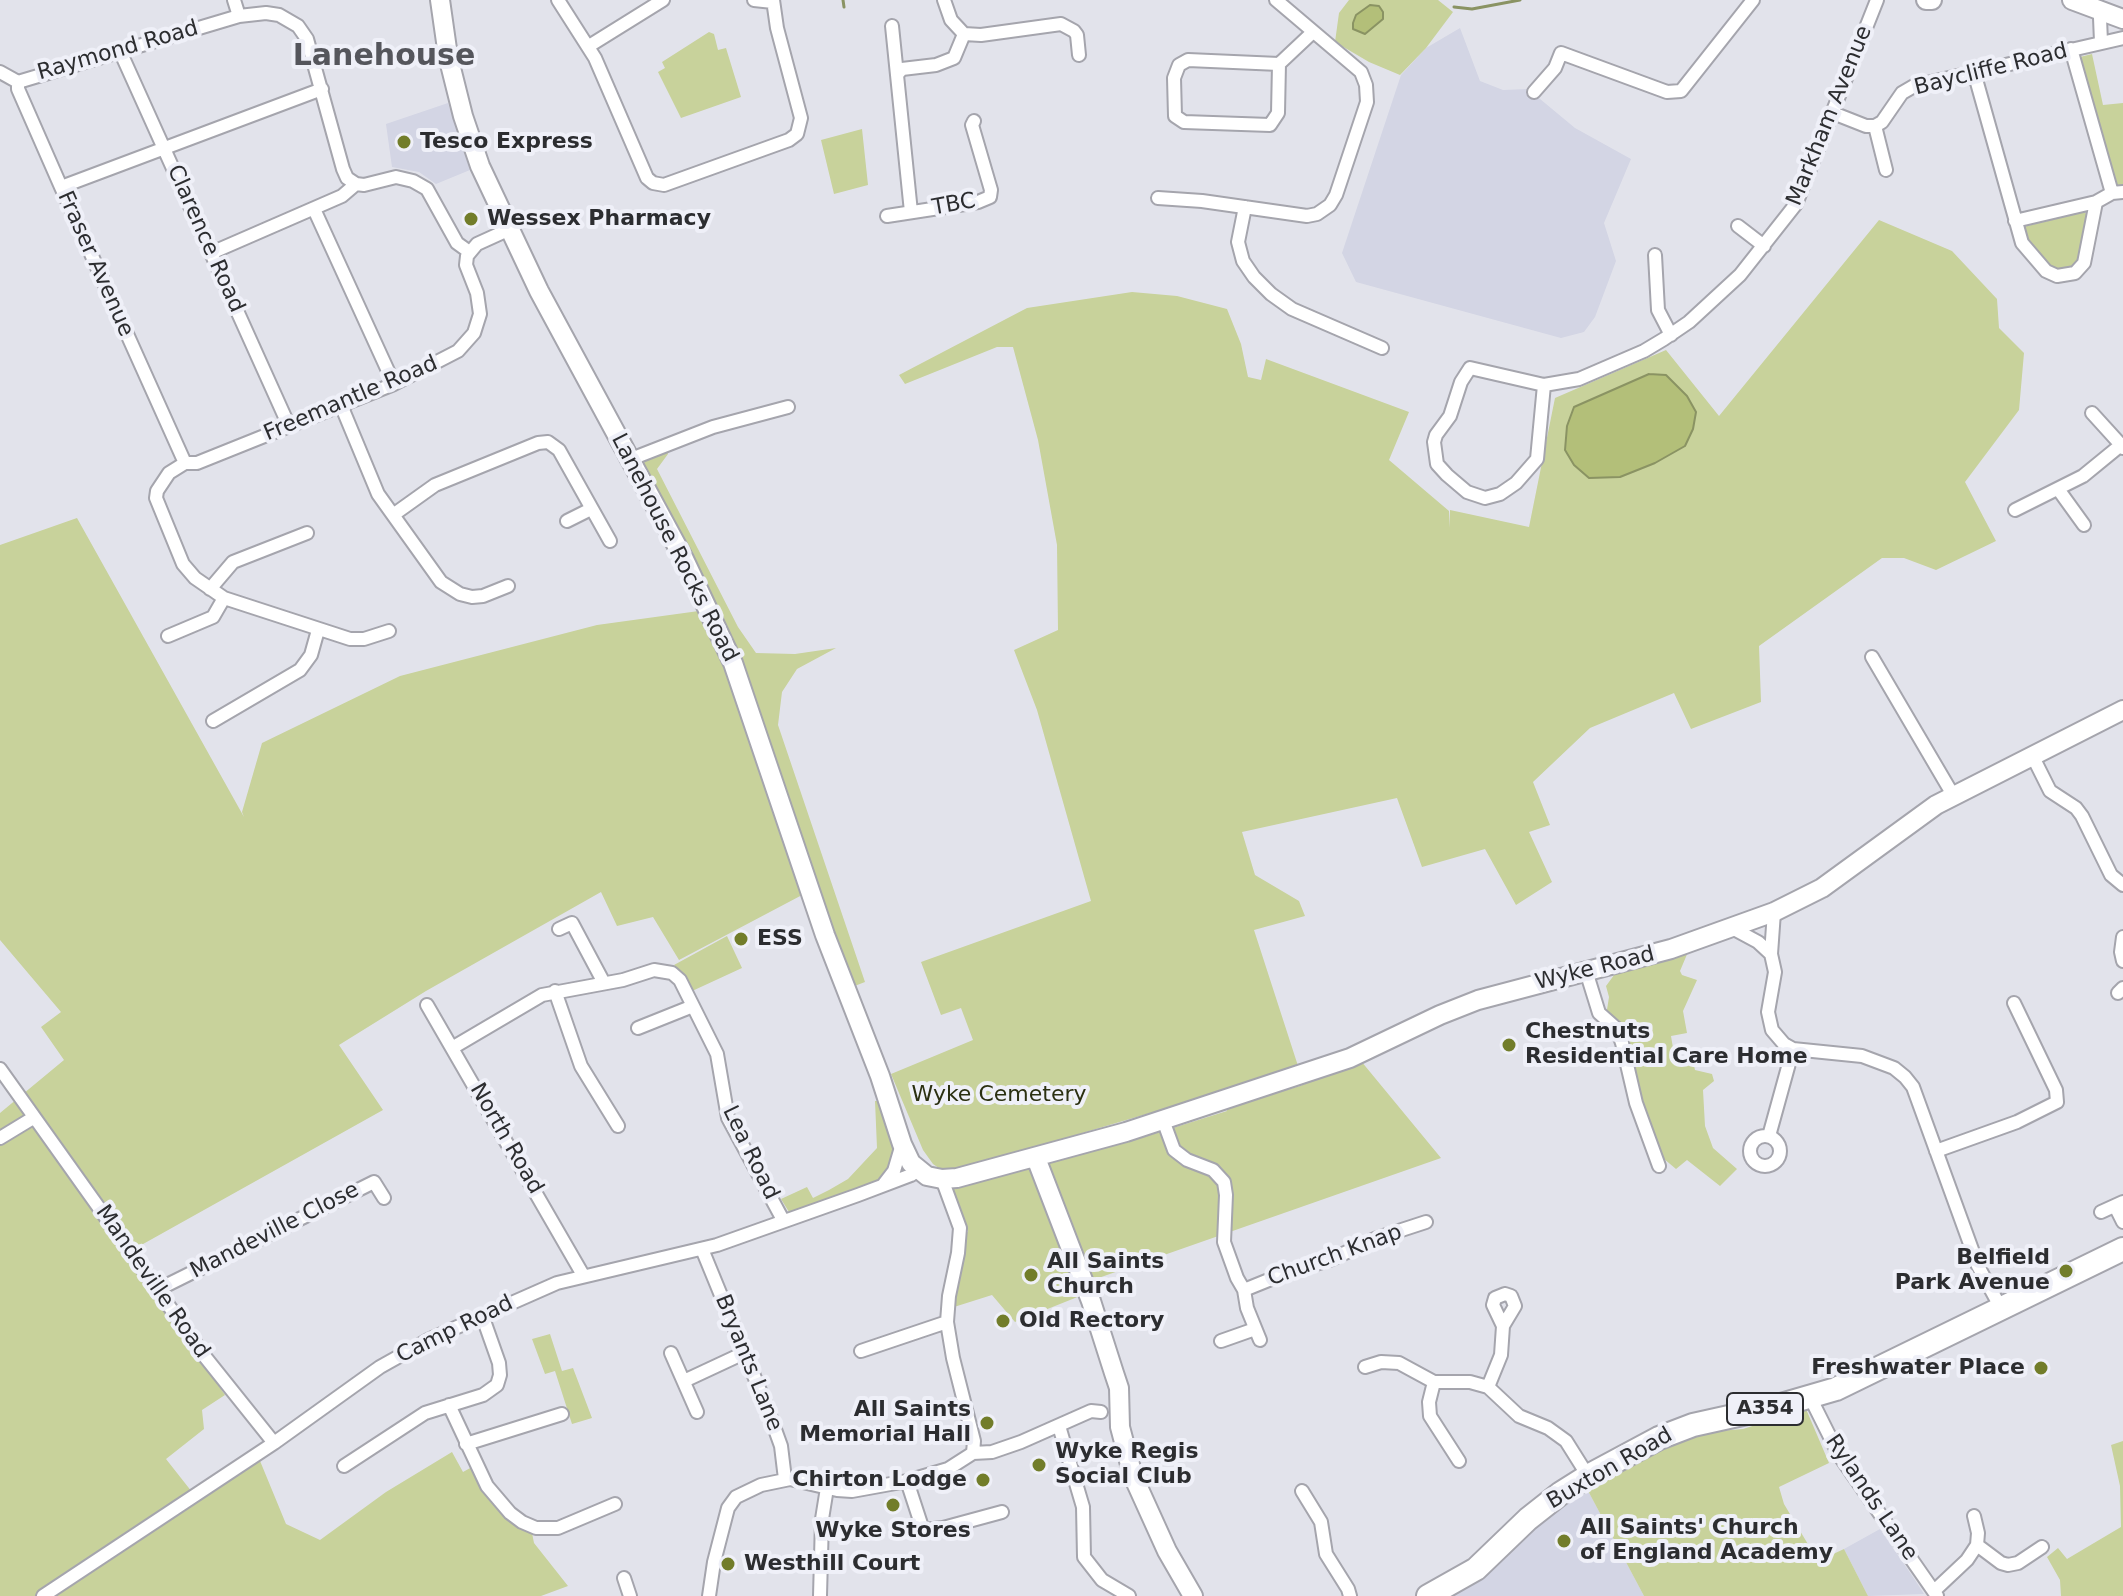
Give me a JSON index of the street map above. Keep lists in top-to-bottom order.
{
  "streets": {
    "highway": ["A354", "Buxton Road"],
    "main road": ["Lanehouse Rocks Road", "Wyke Road"],
    "street": [
      "Raymond Road",
      "Baycliffe Road",
      "Markham Avenue",
      "TBC",
      "Clarence Road",
      "Fraser Avenue",
      "Freemantle Road",
      "North Road",
      "Lea Road",
      "Mandeville Close",
      "Church Knap",
      "Mandeville Road",
      "Camp Road",
      "Bryants Lane",
      "Rylands Lane"
    ]
  },
  "crossings": [
    ["Raymond Road", "Clarence Road"],
    ["Raymond Road", "Fraser Avenue"],
    ["Clarence Road", "Freemantle Road"],
    ["Fraser Avenue", "Freemantle Road"],
    ["Lanehouse Rocks Road", "Camp Road"],
    ["Wyke Road", "Church Knap"],
    ["North Road", "Camp Road"],
    ["Lea Road", "Camp Road"],
    ["Mandeville Close", "Mandeville Road"],
    ["Mandeville Road", "Camp Road"],
    ["Camp Road", "Bryants Lane"],
    ["Buxton Road", "Rylands Lane"]
  ],
  "districts": ["Lanehouse"],
  "parks": ["Wyke Cemetery"],
  "places": [
    "Tesco Express",
    "Wessex Pharmacy",
    "ESS",
    "Chestnuts Residential Care Home",
    "Belfield Park Avenue",
    "All Saints Church",
    "Old Rectory",
    "Freshwater Place",
    "All Saints Memorial Hall",
    "Wyke Regis Social Club",
    "Chirton Lodge",
    "Wyke Stores",
    "All Saints' Church of England Academy",
    "Westhill Court"
  ]
}
